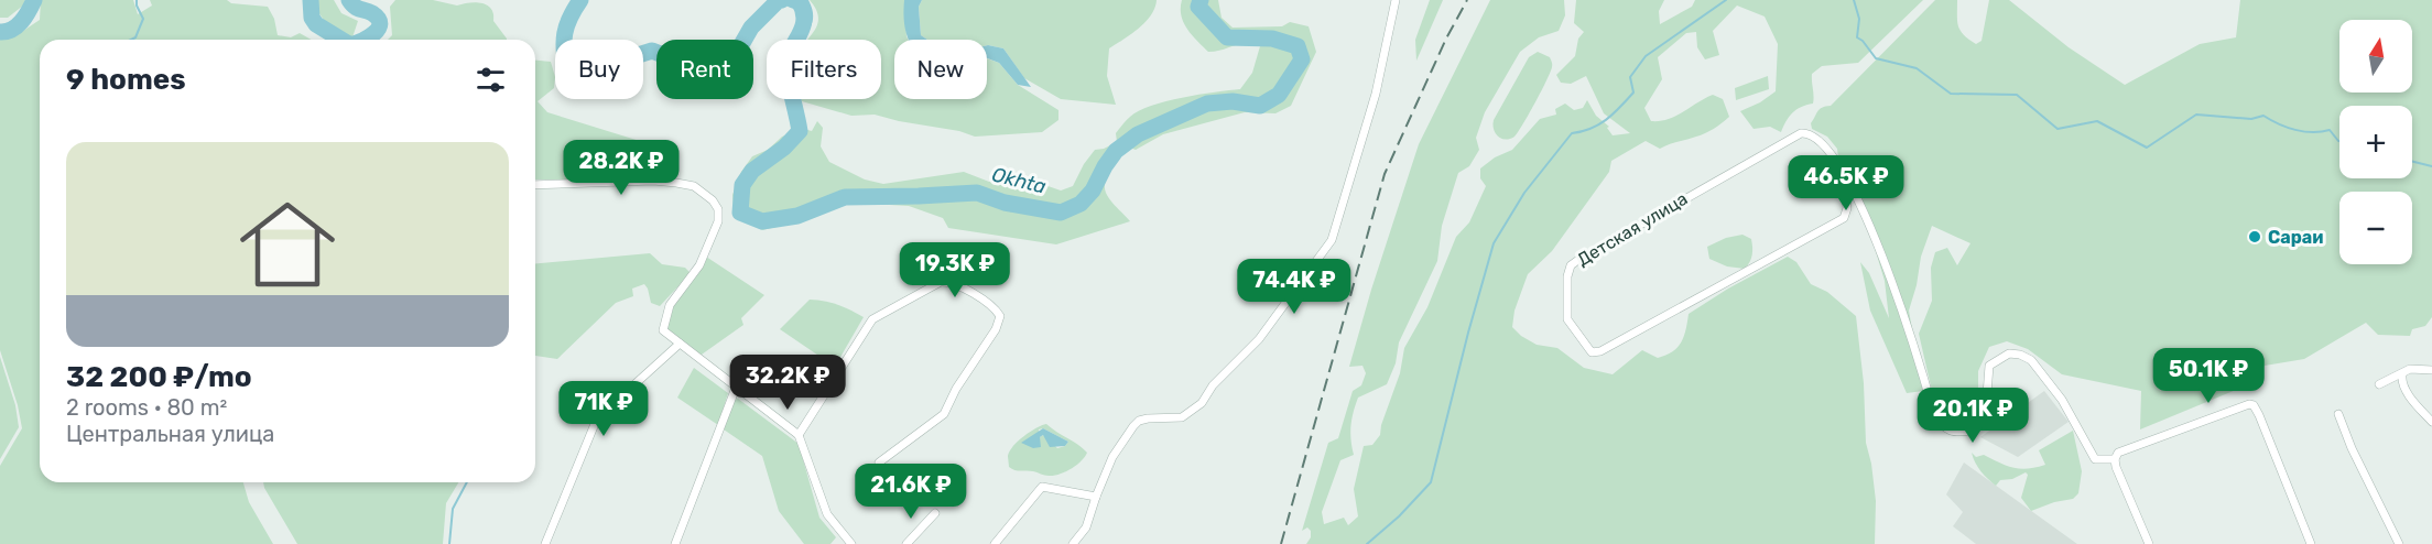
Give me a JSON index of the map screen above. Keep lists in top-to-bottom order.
{
  "streets": {
    "street": ["Детская улица"]
  },
  "water": ["Okhta"],
  "places": ["Сараи"],
  "north": "top",
  "page": {
    "map_buttons": ["+", "−"],
    "chip": [
      "Buy",
      "Rent",
      "Filters",
      "New"
    ],
    "heading": "9 homes",
    "list": [
      {
        "name": "32 200 ₽/mo",
        "note": "2 rooms · 80 m² · Центральная улица"
      }
    ],
    "price": [
      "28.2K ₽",
      "46.5K ₽",
      "19.3K ₽",
      "74.4K ₽",
      "50.1K ₽",
      "32.2K ₽",
      "71K ₽",
      "20.1K ₽",
      "21.6K ₽"
    ]
  }
}
